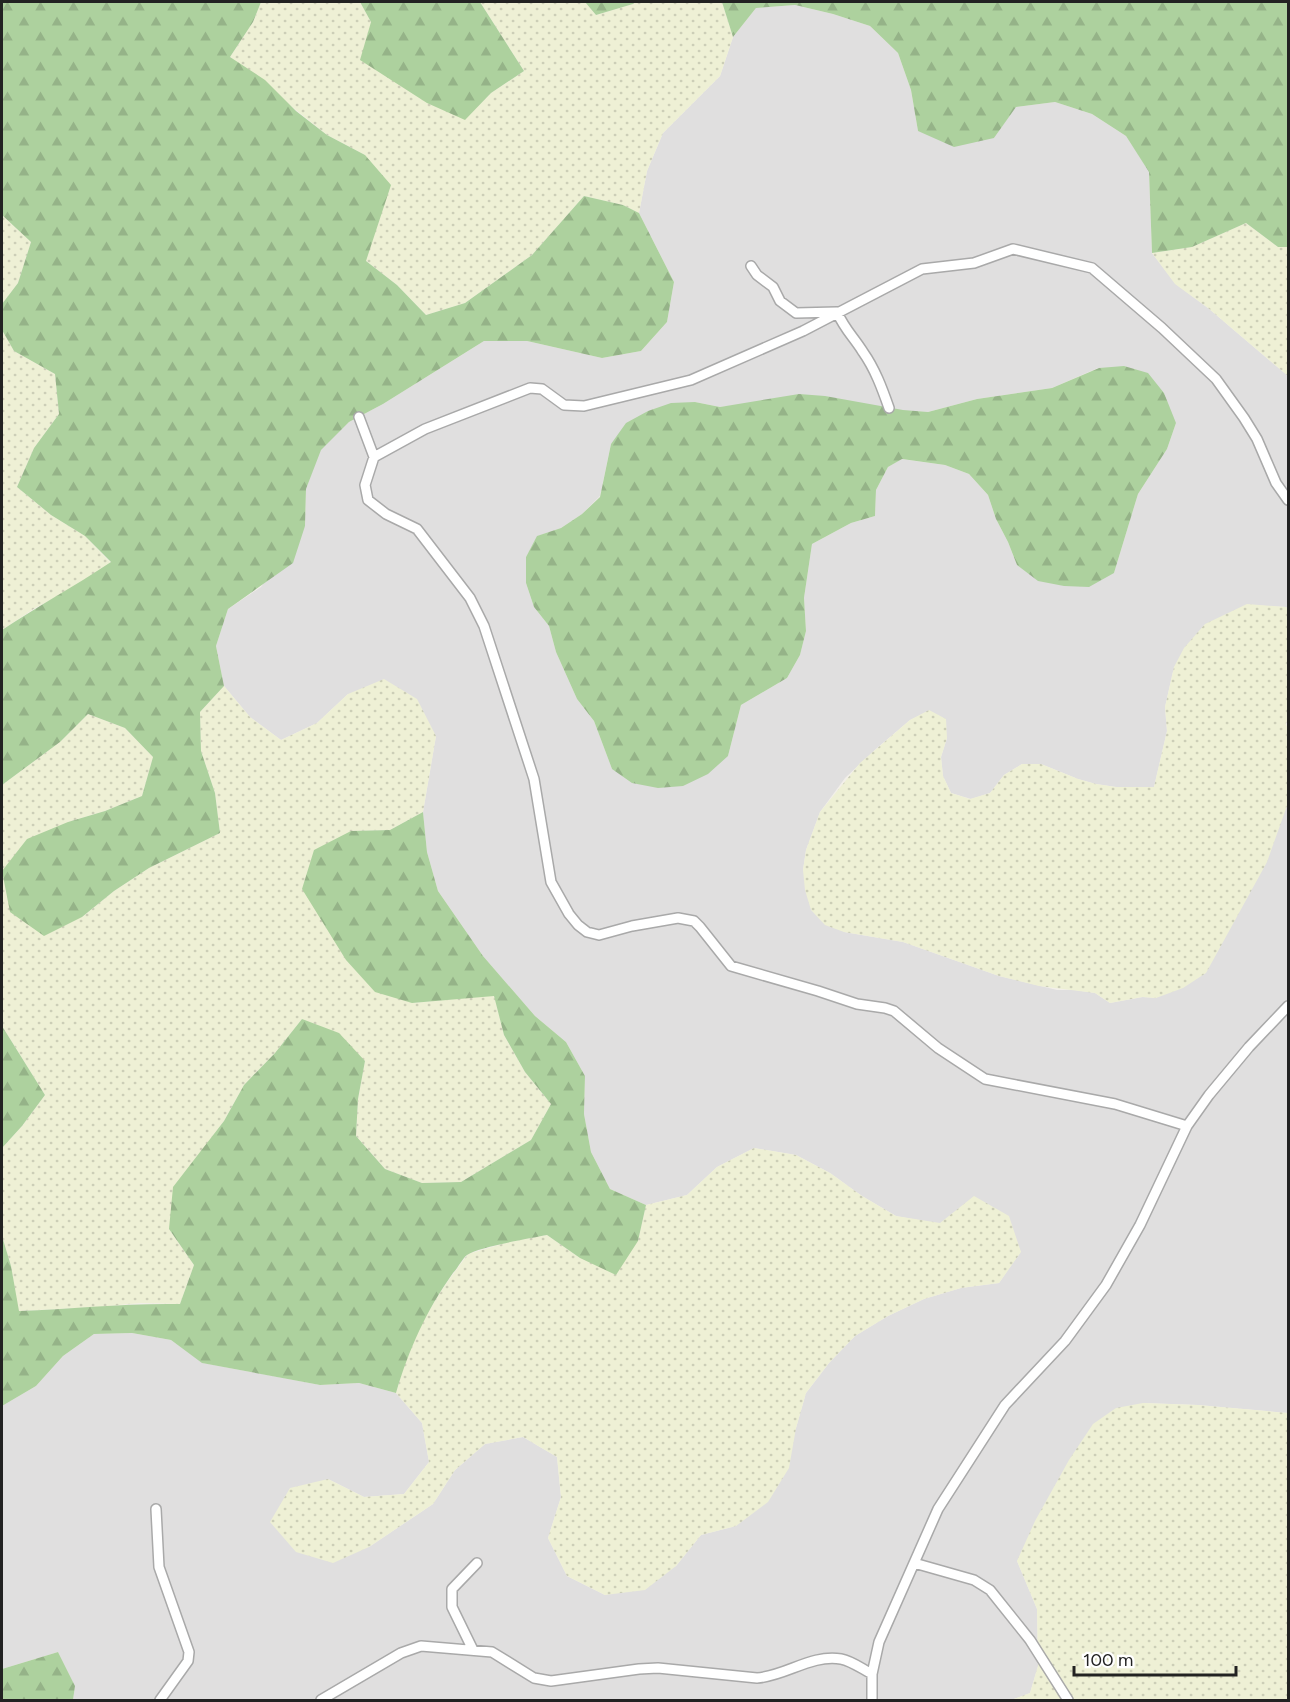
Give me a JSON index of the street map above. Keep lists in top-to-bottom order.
{
  "scale_bar": "100 m"
}
